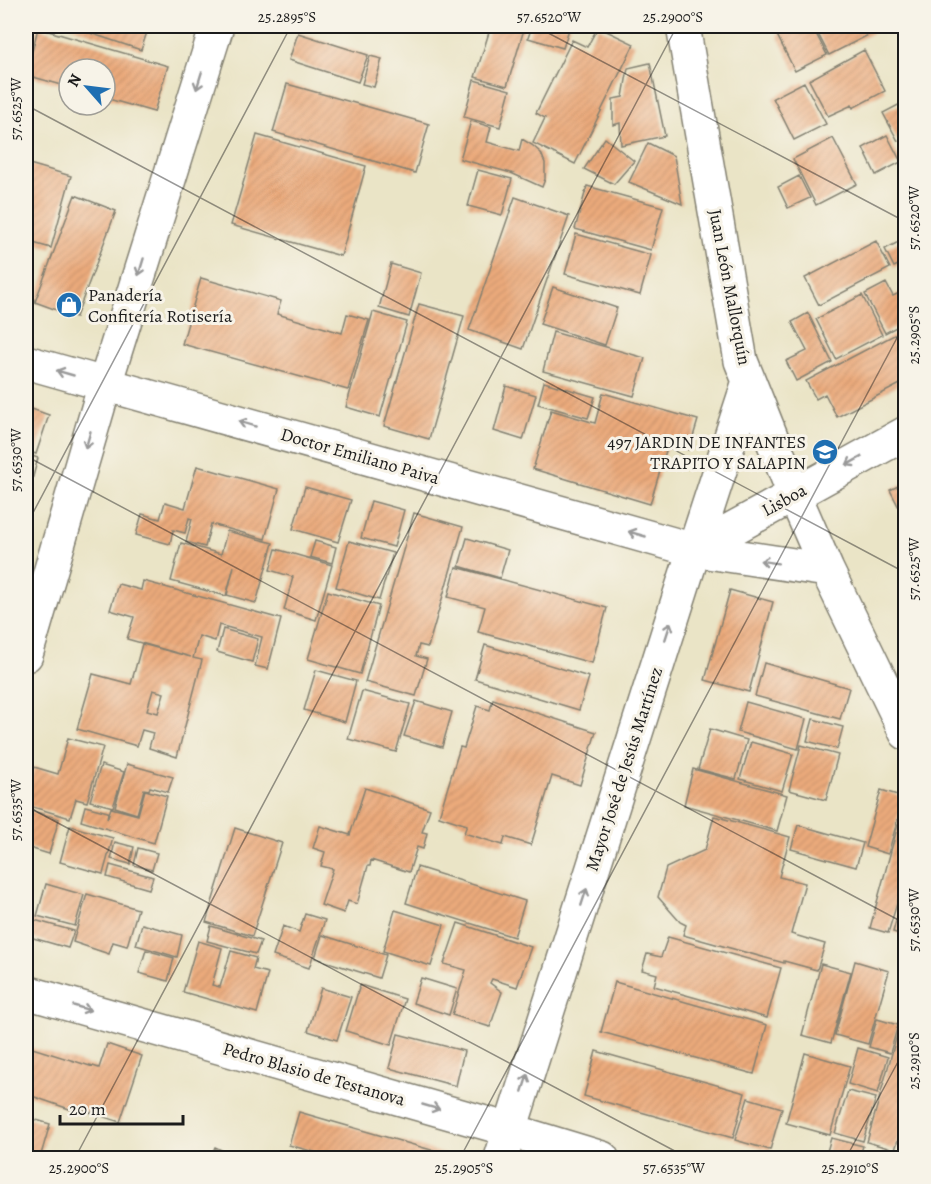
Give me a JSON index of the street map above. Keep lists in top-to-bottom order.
{
  "streets": {
    "street": [
      "Juan León Mallorquín",
      "Doctor Emiliano Paiva",
      "Lisboa",
      "Mayor José de Jesús Martínez",
      "Pedro Blasio de Testanova"
    ]
  },
  "crossings": [
    ["Juan León Mallorquín", "Doctor Emiliano Paiva"],
    ["Juan León Mallorquín", "Lisboa"],
    ["Juan León Mallorquín", "Mayor José de Jesús Martínez"],
    ["Doctor Emiliano Paiva", "Lisboa"],
    ["Doctor Emiliano Paiva", "Mayor José de Jesús Martínez"],
    ["Lisboa", "Mayor José de Jesús Martínez"],
    ["Mayor José de Jesús Martínez", "Pedro Blasio de Testanova"]
  ],
  "one_way": [
    "Doctor Emiliano Paiva",
    "Lisboa",
    "Mayor José de Jesús Martínez",
    "Pedro Blasio de Testanova"
  ],
  "places": {
    "shop": ["Panadería Confitería Rotisería"],
    "school or university": ["497 JARDIN DE INFANTES TRAPITO Y SALAPIN"]
  },
  "scale_bar": "20 m",
  "north": "top left",
  "coordinates": [
    "25.2895°S",
    "57.6520°W",
    "25.2900°S",
    "57.6525°W",
    "25.2905°S",
    "57.6530°W",
    "57.6535°W",
    "25.2910°S"
  ]
}
